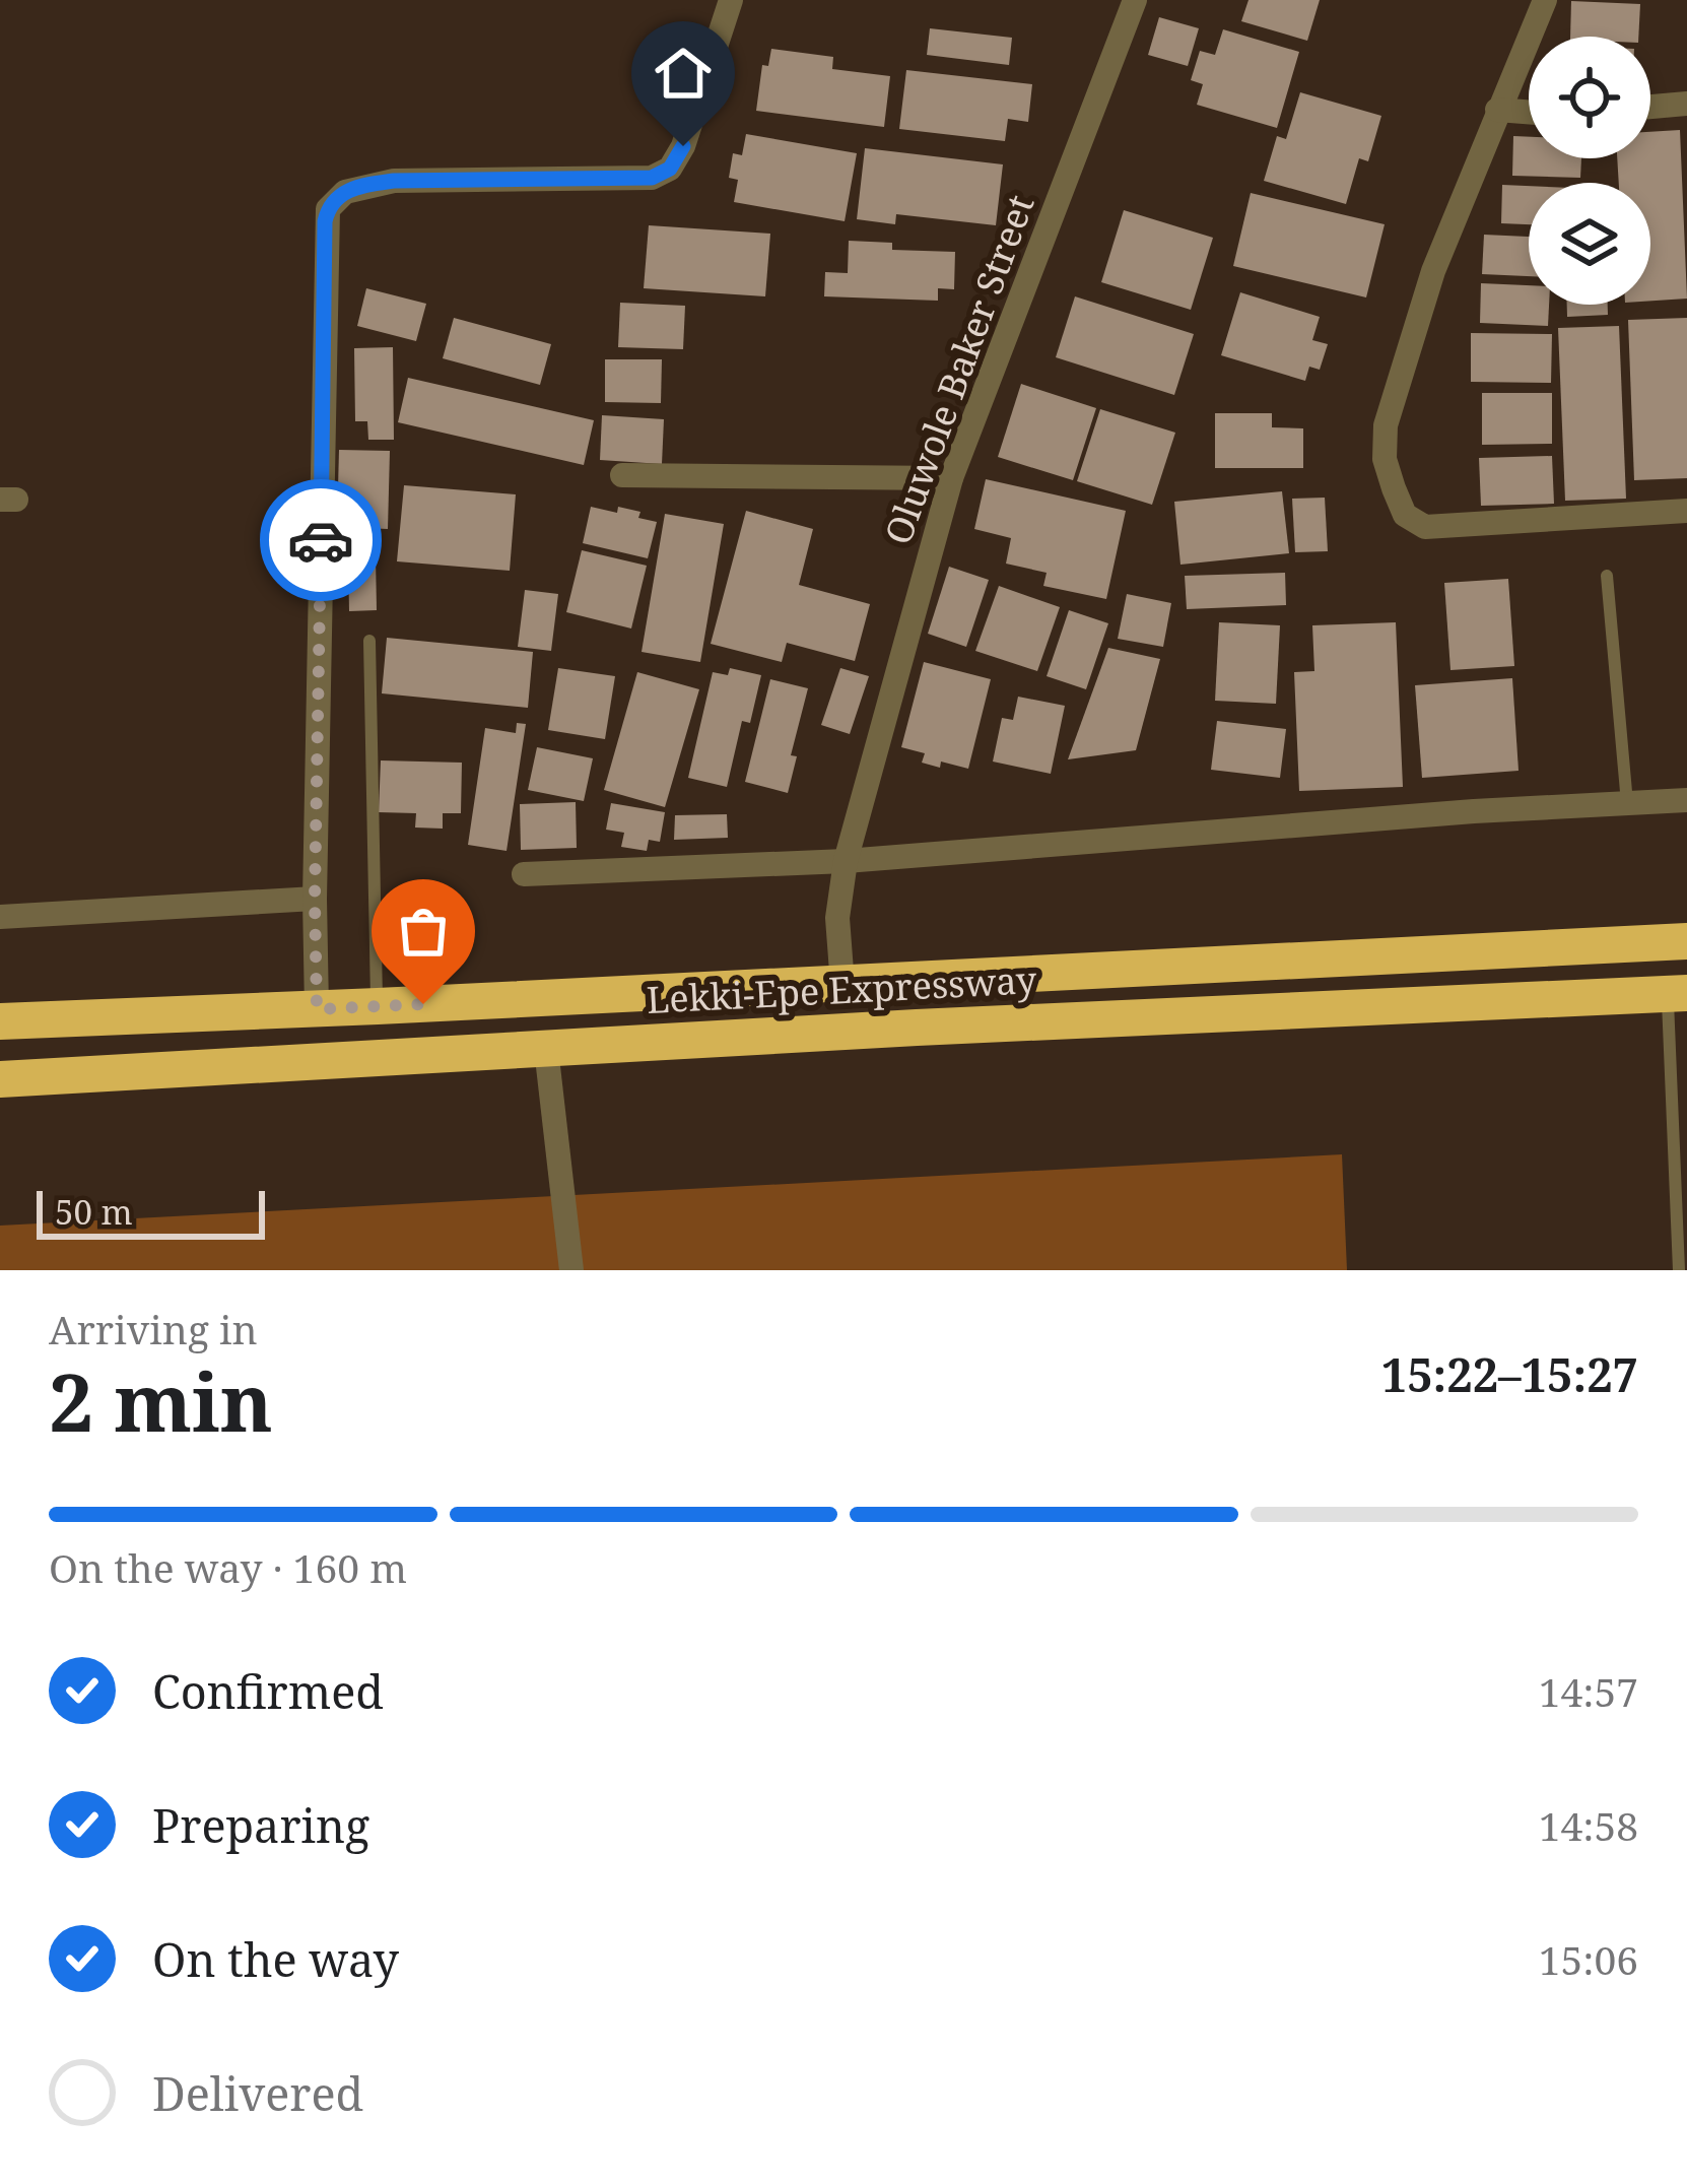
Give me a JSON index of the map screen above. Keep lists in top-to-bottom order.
{
  "streets": {
    "highway": ["Lekki-Epe Expressway"],
    "street": ["Oluwole Baker Street"]
  },
  "crossings": [
    ["Oluwole Baker Street", "Lekki-Epe Expressway"]
  ],
  "scale_bar": "50 m",
  "page": {
    "scale": "50 m",
    "heading": ["2 min", "Arriving in", "15:22–15:27"],
    "bar": "On the way · 160 m",
    "list": [
      ["Confirmed", "14:57"],
      ["Preparing", "14:58"],
      ["On the way", "15:06"],
      "Delivered"
    ]
  }
}
